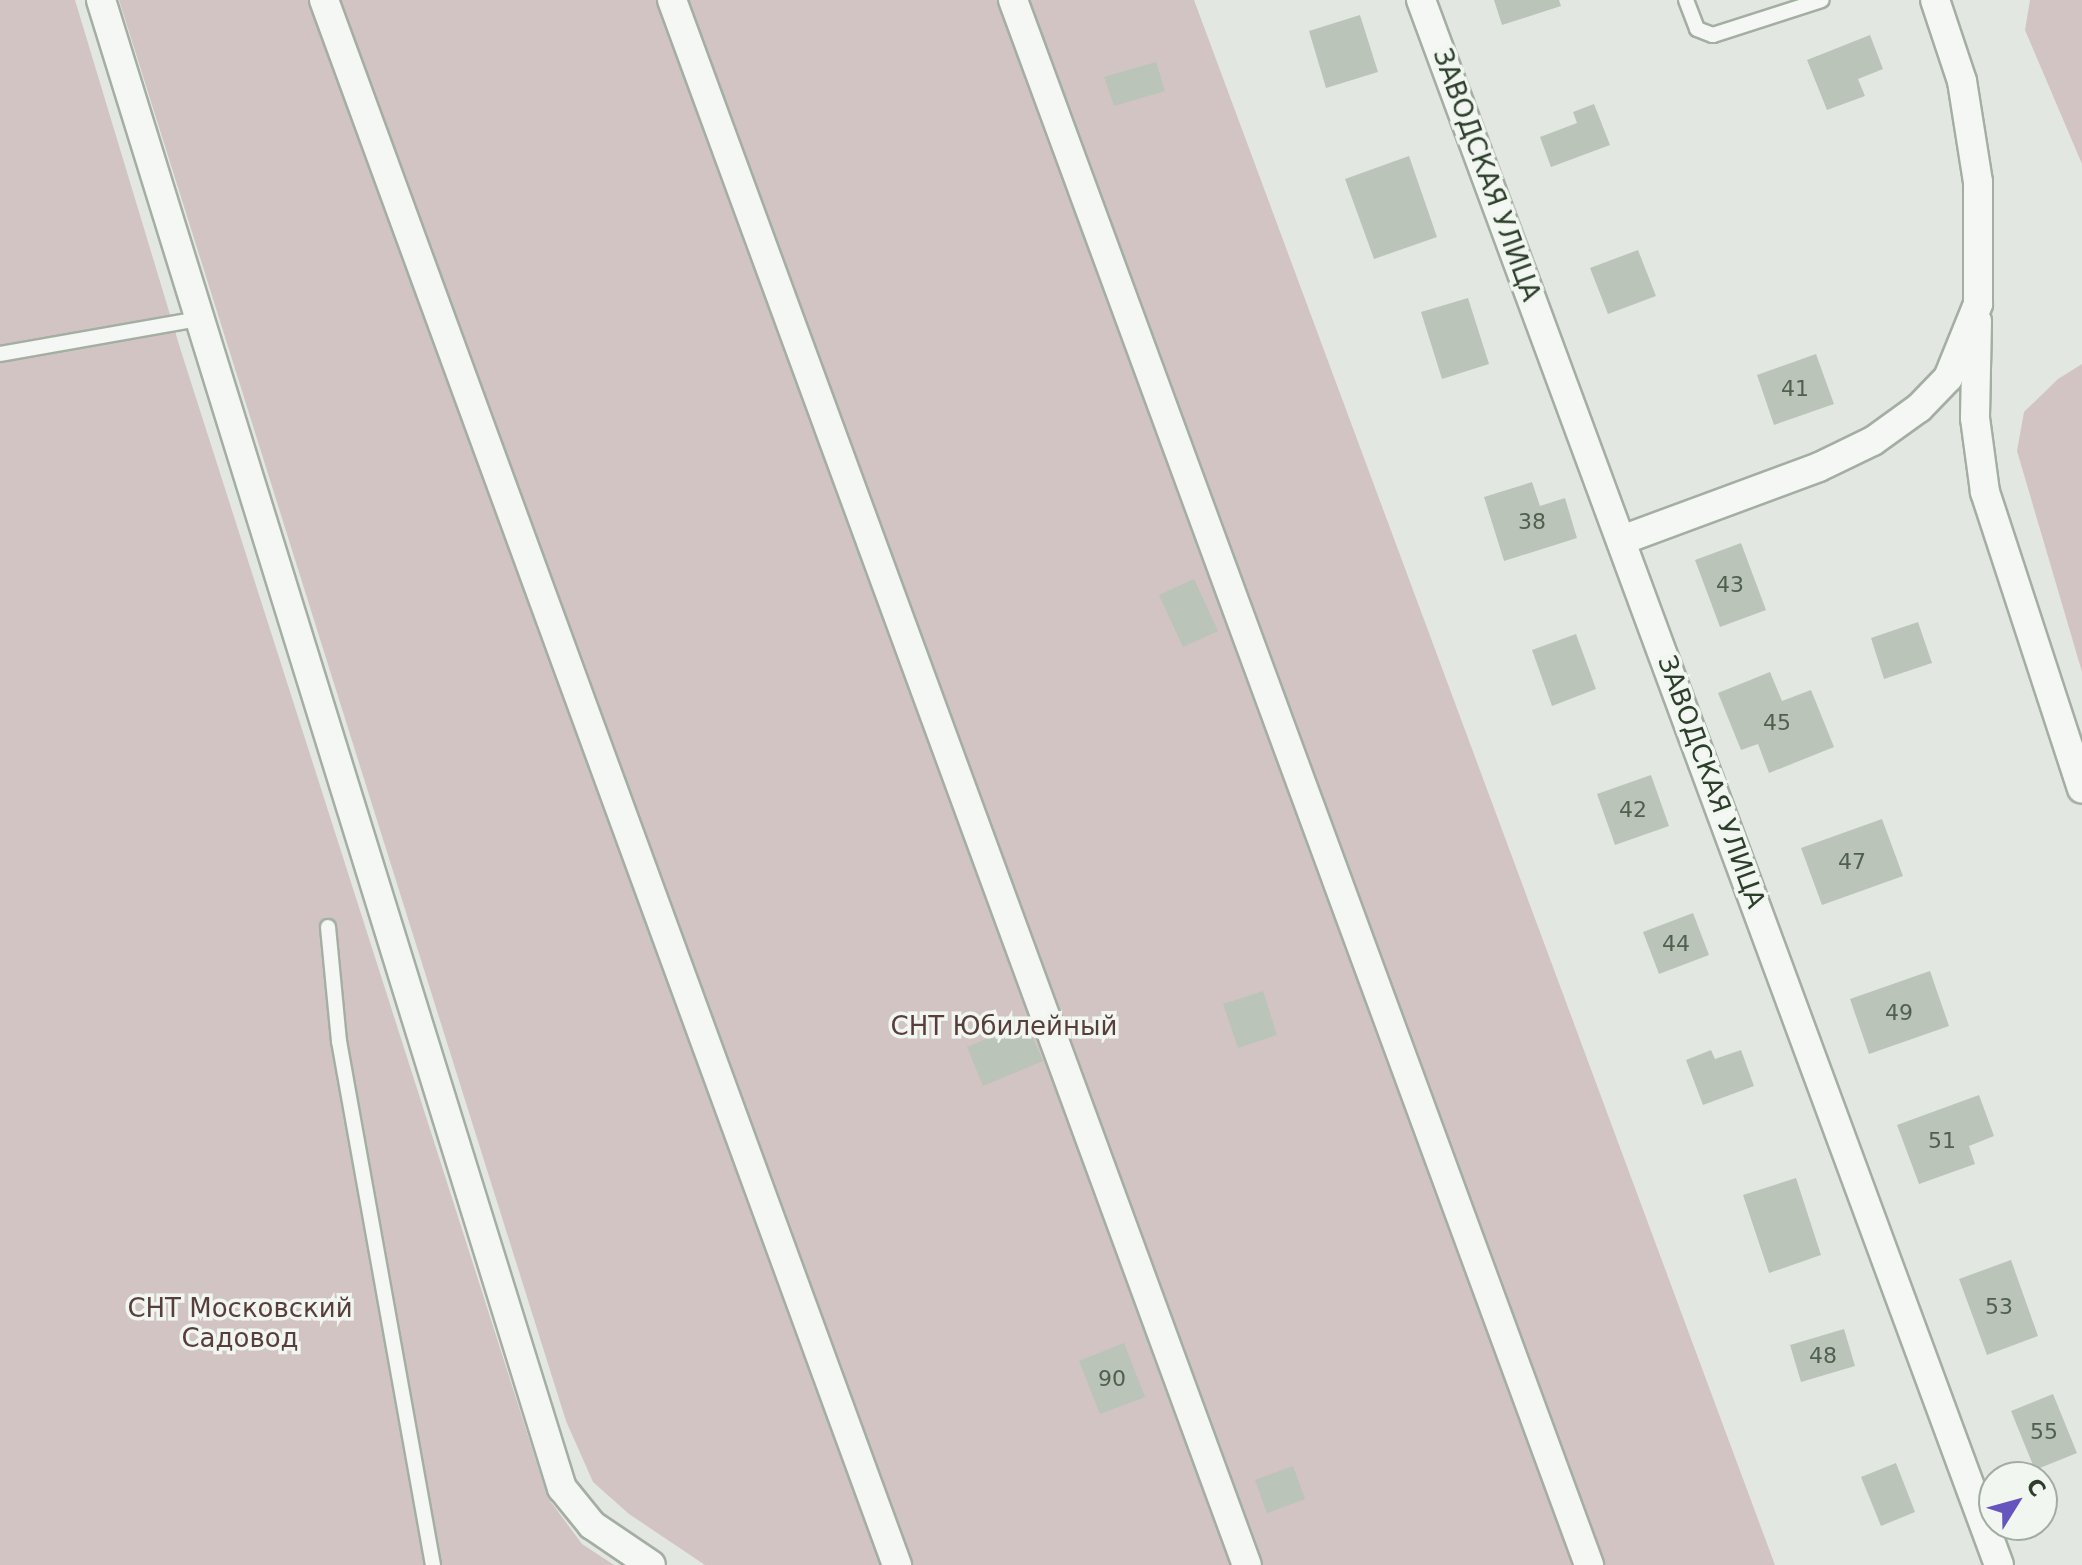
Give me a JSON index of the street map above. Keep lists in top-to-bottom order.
{
  "streets": {
    "street": ["ЗАВОДСКАЯ УЛИЦА"]
  },
  "parks": ["СНТ Юбилейный", "СНТ Московский Садовод"],
  "house_numbers": [
    "41",
    "38",
    "43",
    "45",
    "42",
    "47",
    "44",
    "49",
    "51",
    "53",
    "48",
    "90",
    "55"
  ],
  "north": "top right"
}
